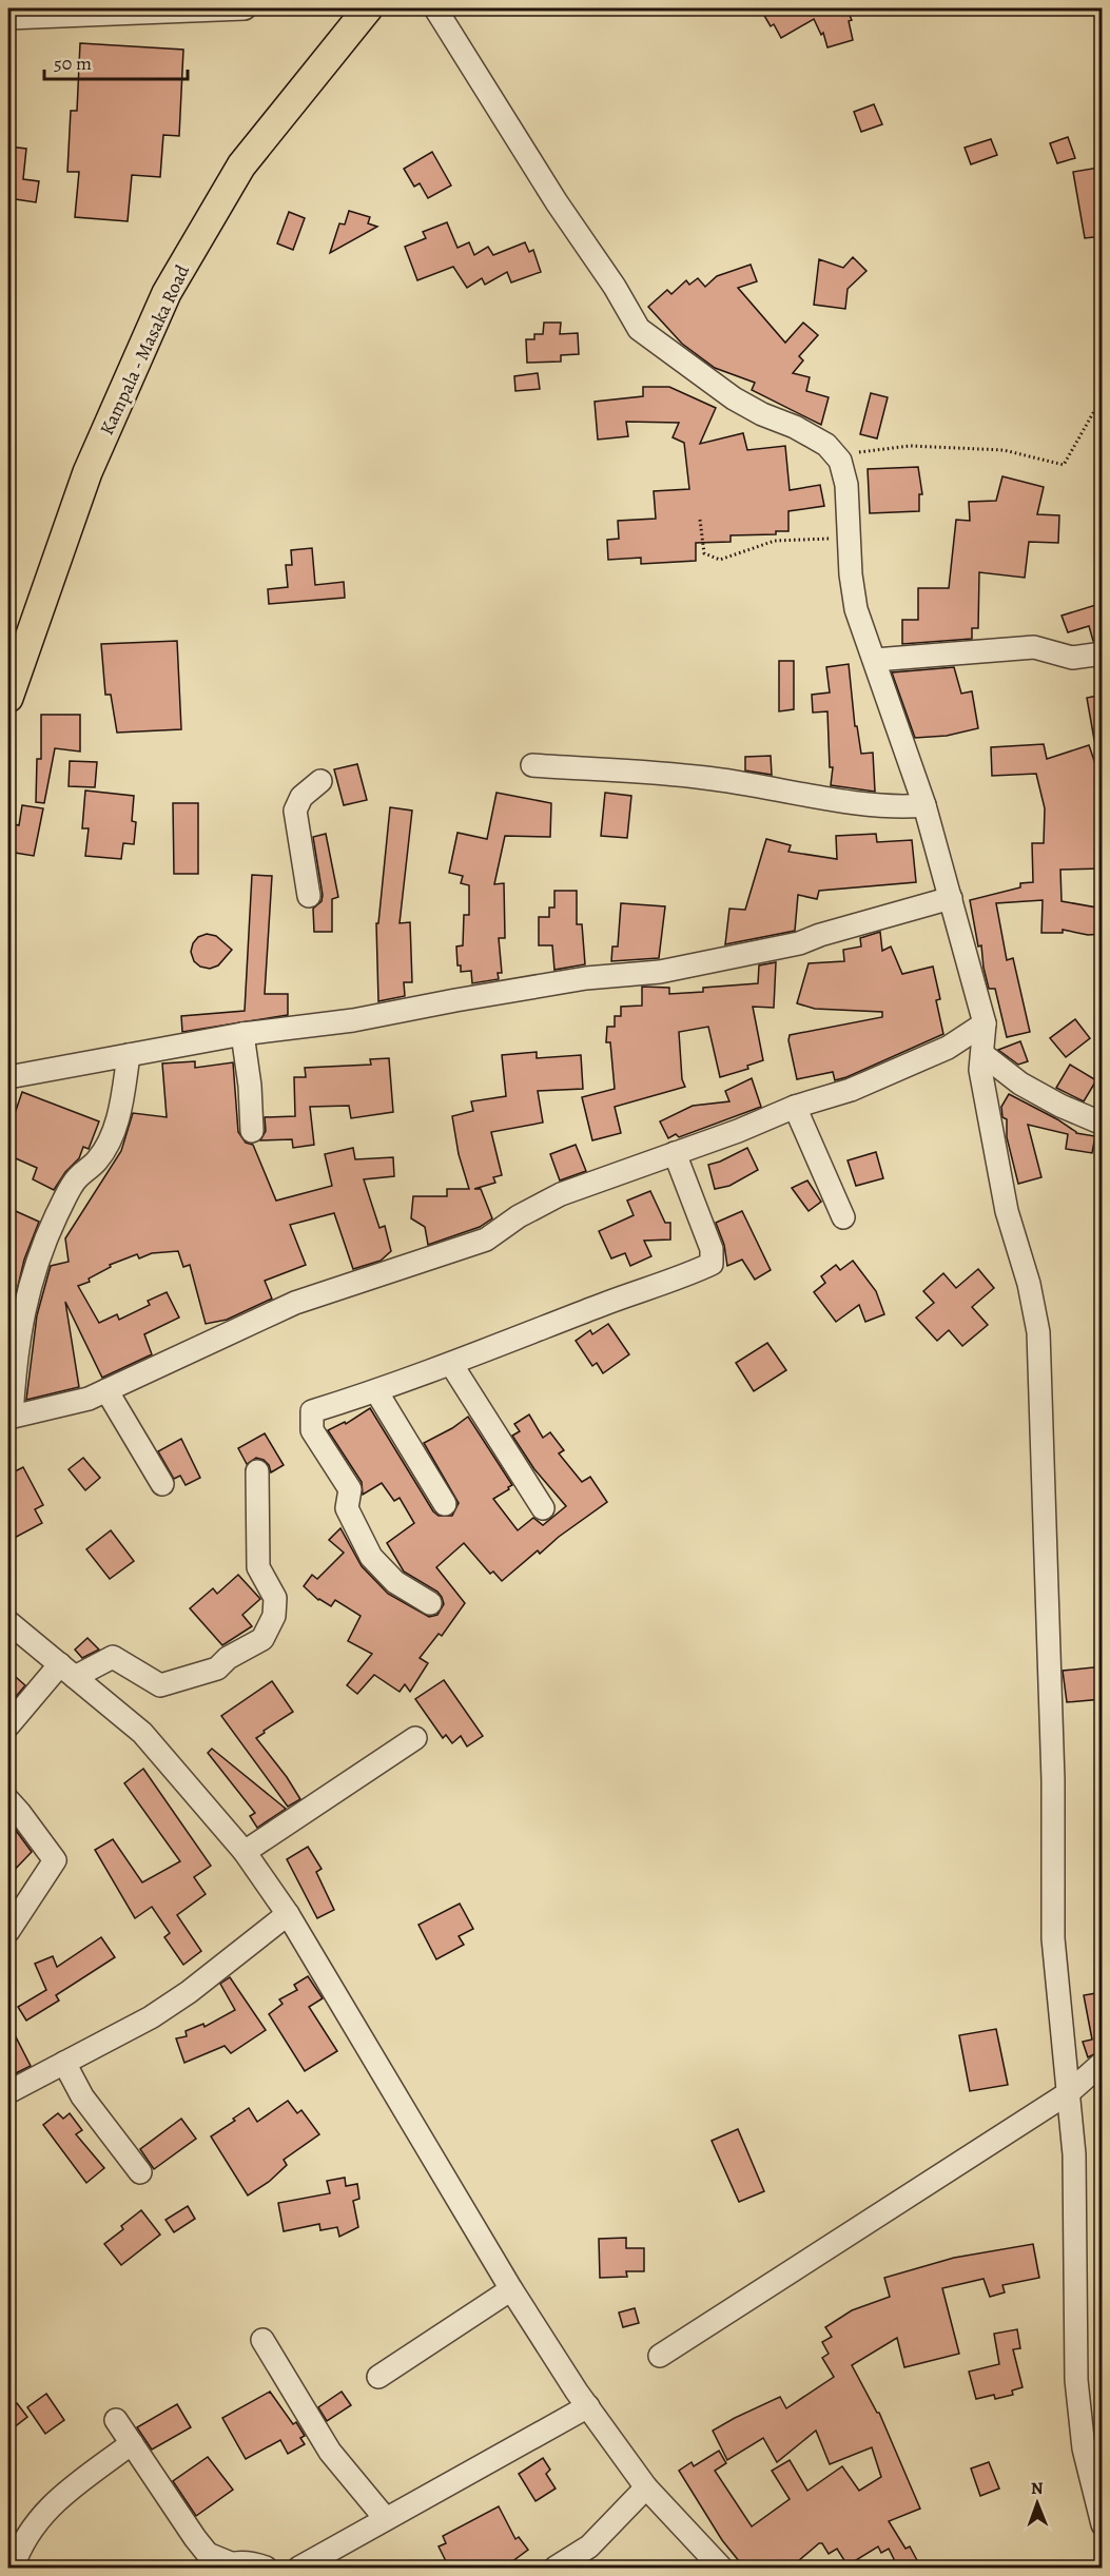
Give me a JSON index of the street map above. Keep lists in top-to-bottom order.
{
  "streets": {
    "main road": ["Kampala - Masaka Road"]
  },
  "scale_bar": "50 m",
  "north": "top"
}
